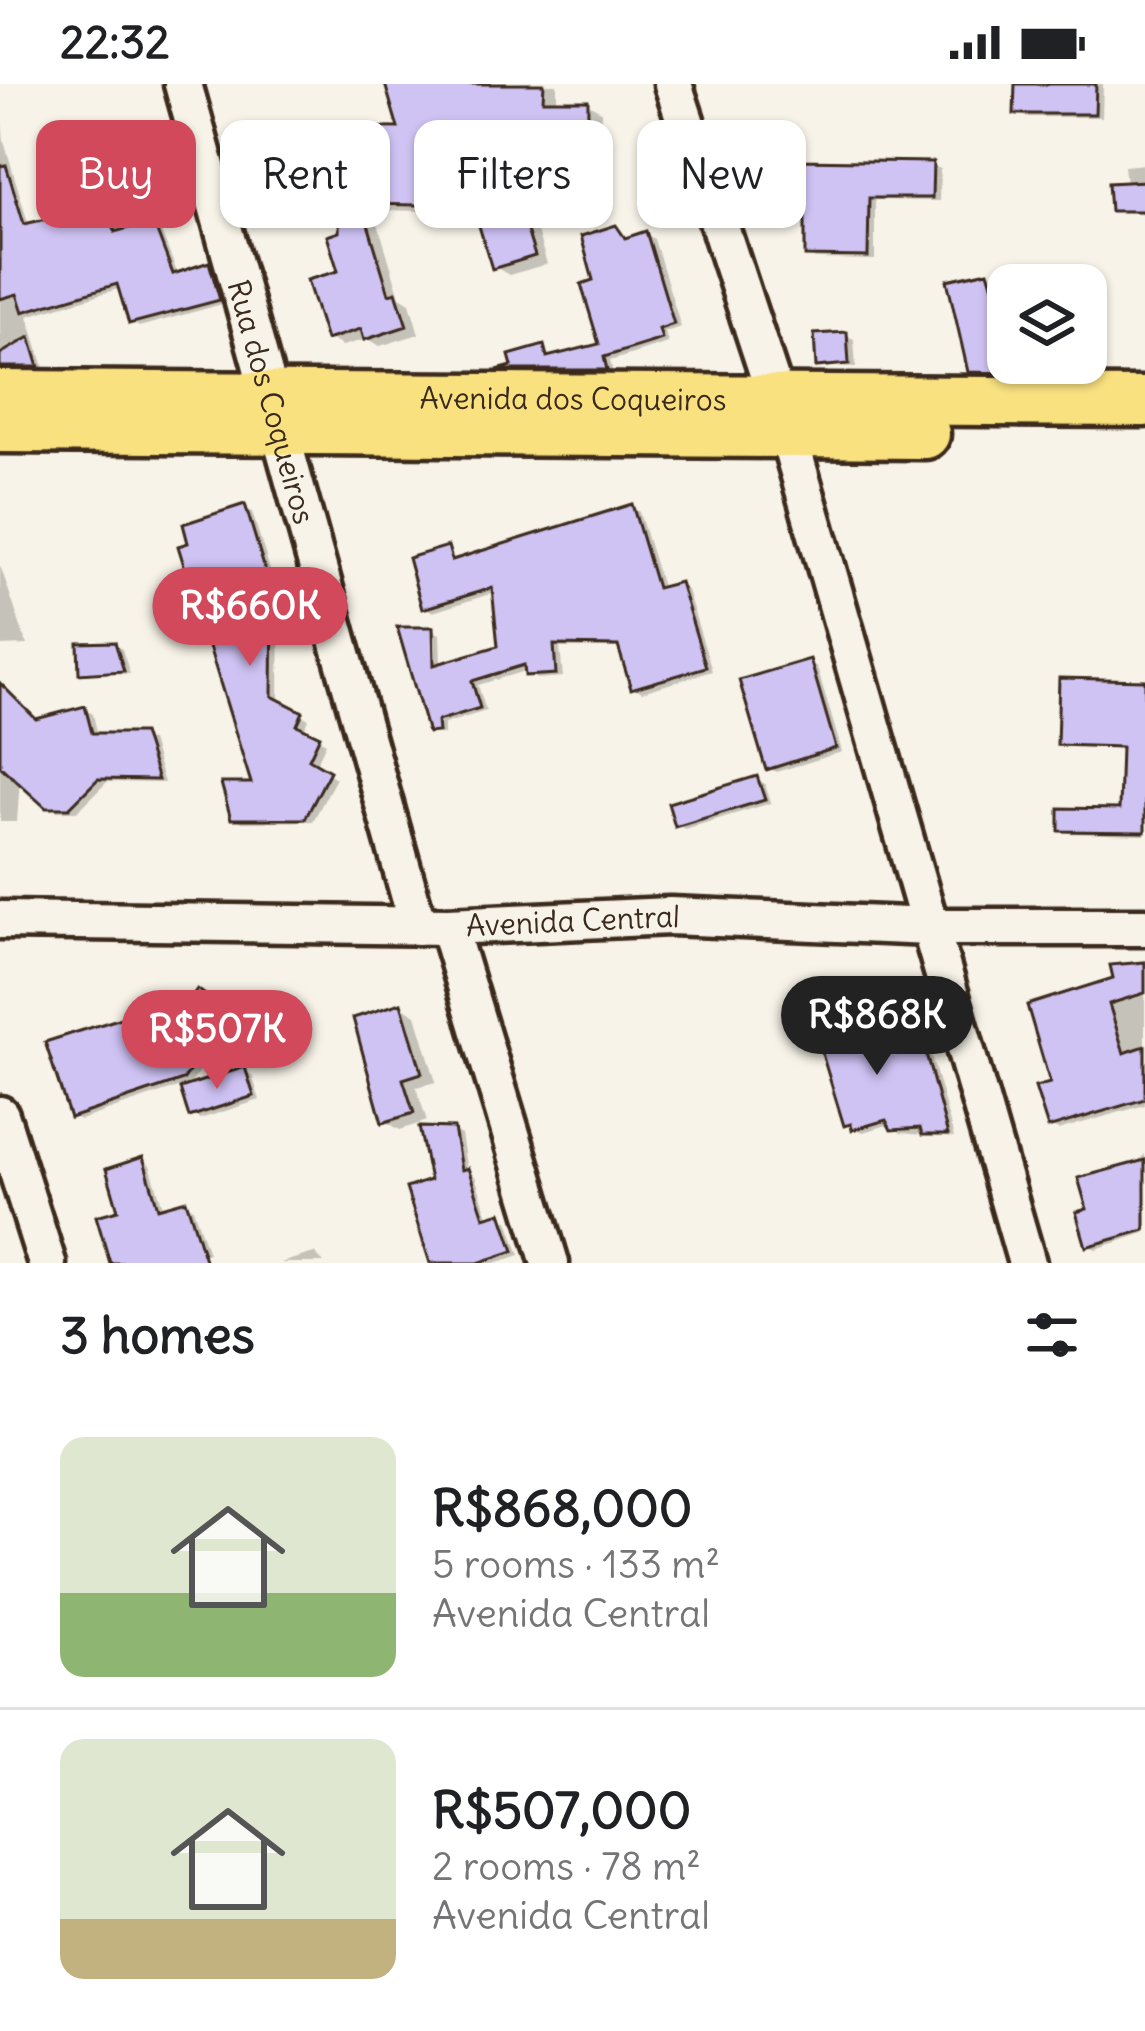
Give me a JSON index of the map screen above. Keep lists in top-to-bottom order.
{
  "streets": {
    "main road": ["Avenida dos Coqueiros"],
    "street": ["Rua dos Coqueiros", "Avenida Central"]
  },
  "crossings": [
    ["Avenida dos Coqueiros", "Rua dos Coqueiros"],
    ["Rua dos Coqueiros", "Avenida Central"]
  ],
  "page": {
    "status": "22:32",
    "chip": [
      "Buy",
      "Rent",
      "Filters",
      "New"
    ],
    "price": ["R$660K", "R$868K", "R$507K"],
    "heading": "3 homes",
    "list": [
      {
        "name": "R$868,000",
        "note": "5 rooms · 133 m² · Avenida Central"
      },
      {
        "name": "R$507,000",
        "note": "2 rooms · 78 m² · Avenida Central"
      }
    ]
  }
}
